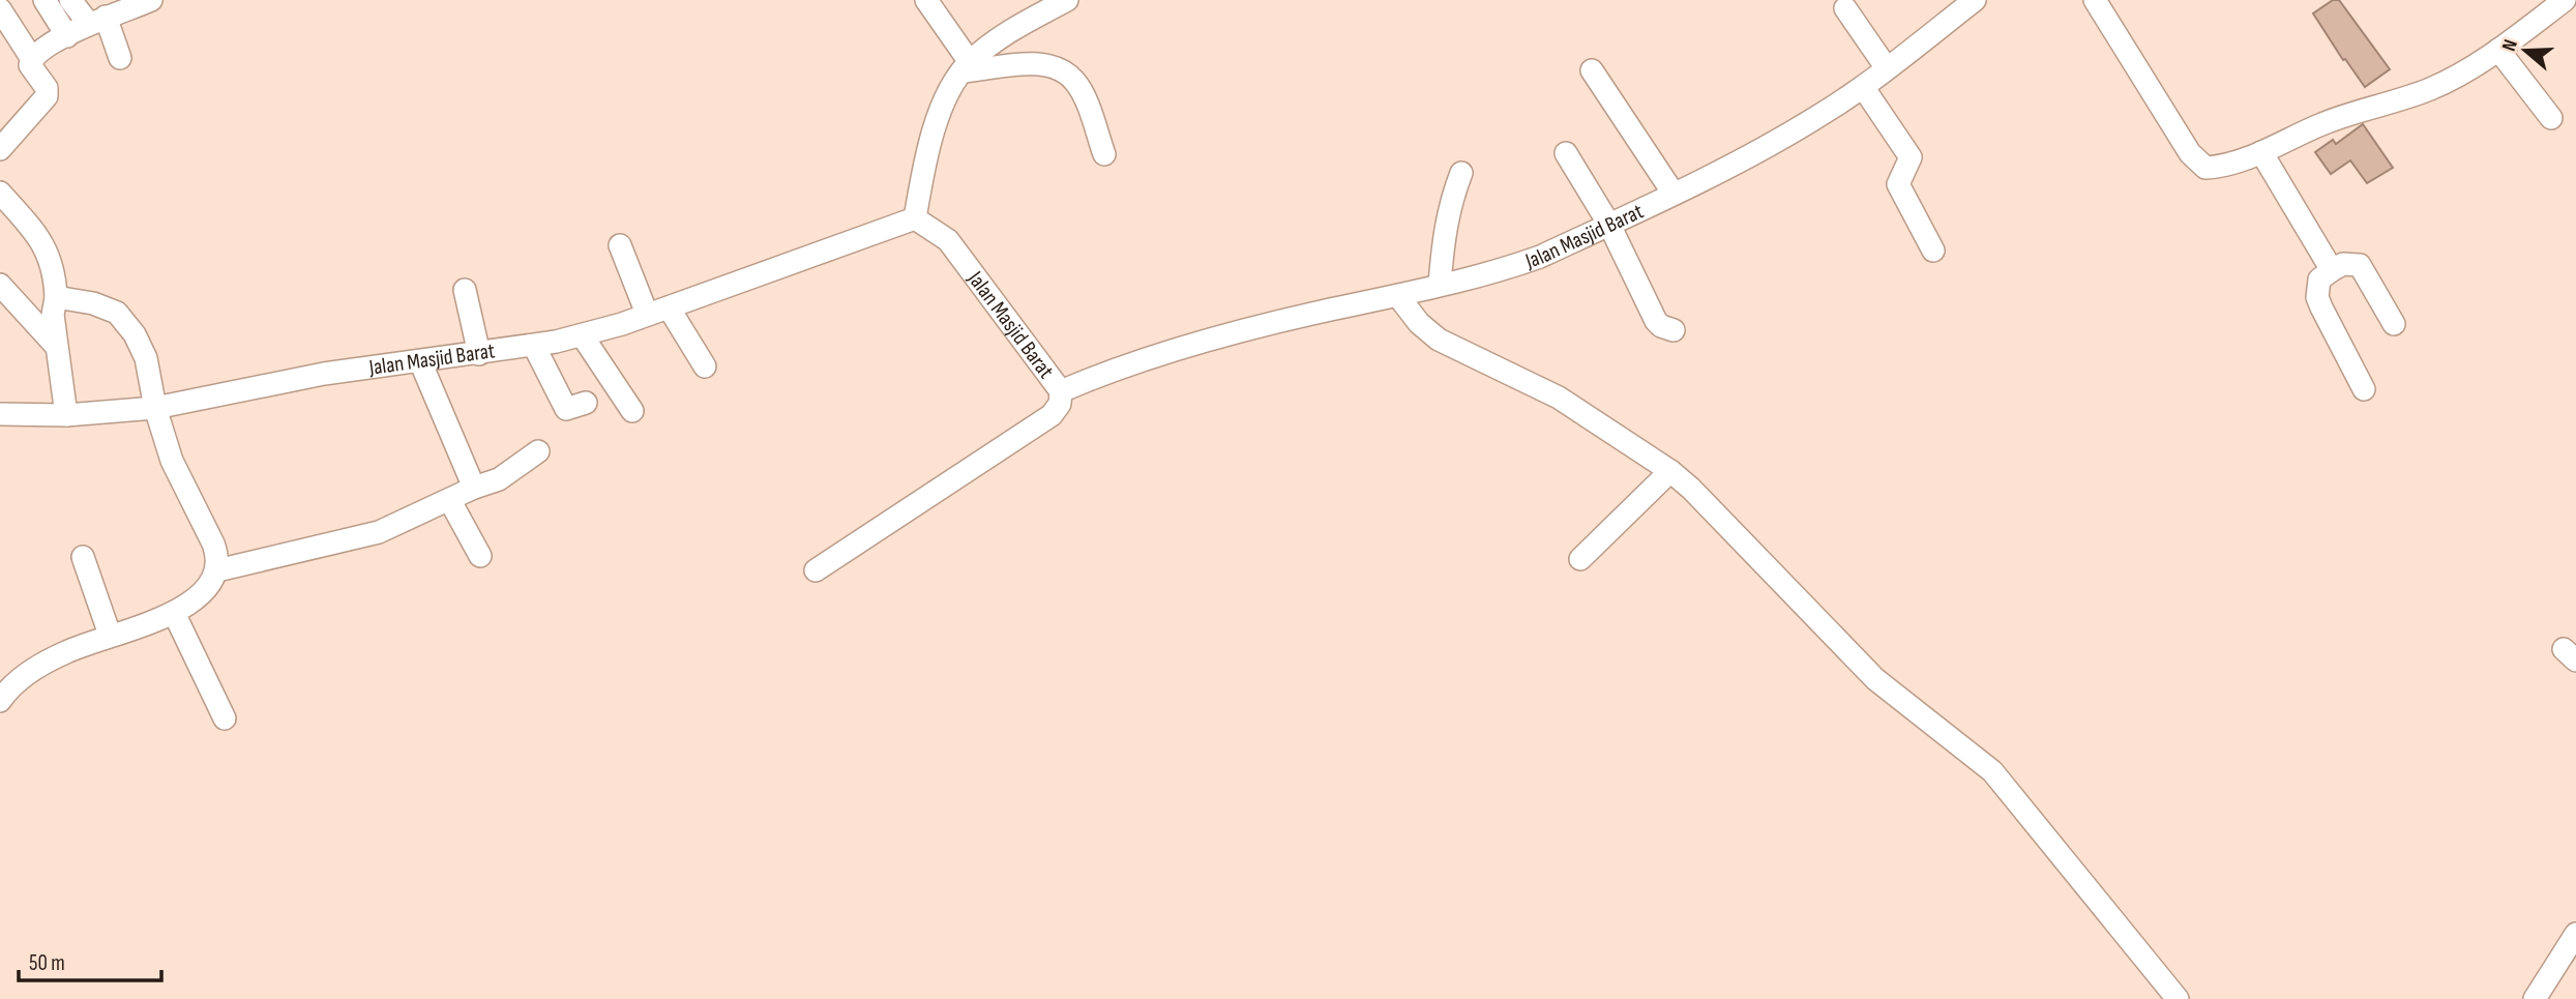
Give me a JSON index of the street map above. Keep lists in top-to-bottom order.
{
  "streets": {
    "street": ["Jalan Masjid Barat"]
  },
  "scale_bar": "50 m",
  "north": "left"
}
